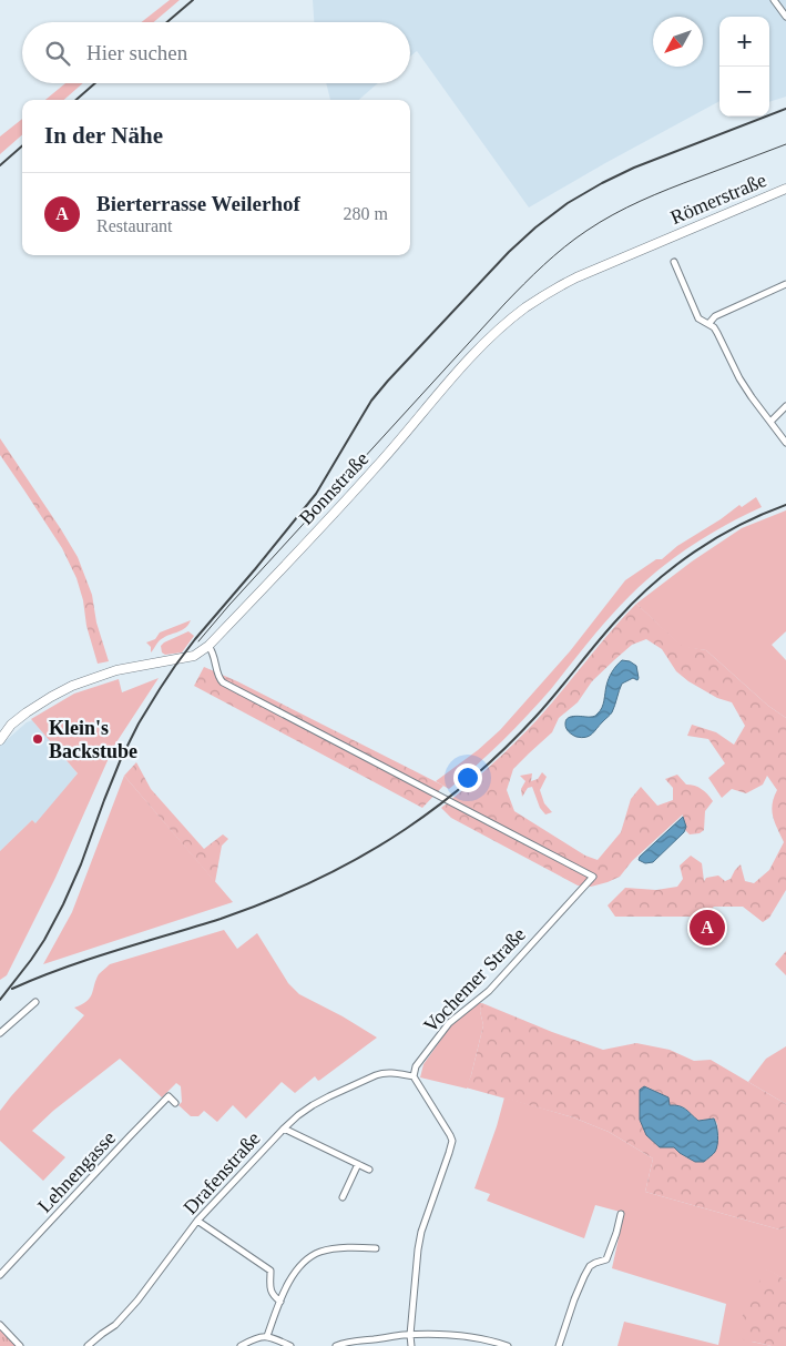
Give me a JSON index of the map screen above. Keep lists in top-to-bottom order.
{
  "streets": {
    "main road": ["Römerstraße", "Bonnstraße"],
    "street": ["Vochemer Straße", "Lehnengasse", "Drafenstraße"]
  },
  "crossings": [
    ["Römerstraße", "Bonnstraße"],
    ["Bonnstraße", "Vochemer Straße"],
    ["Vochemer Straße", "Drafenstraße"]
  ],
  "places": ["Klein's Backstube"],
  "north": "bottom left",
  "page": {
    "map_buttons": ["+", "−"],
    "search": "Hier suchen",
    "heading": "In der Nähe",
    "list": [
      {
        "mark": "A",
        "name": "Bierterrasse Weilerhof",
        "note": "Restaurant",
        "value": "280 m"
      }
    ],
    "pins": "A"
  }
}
